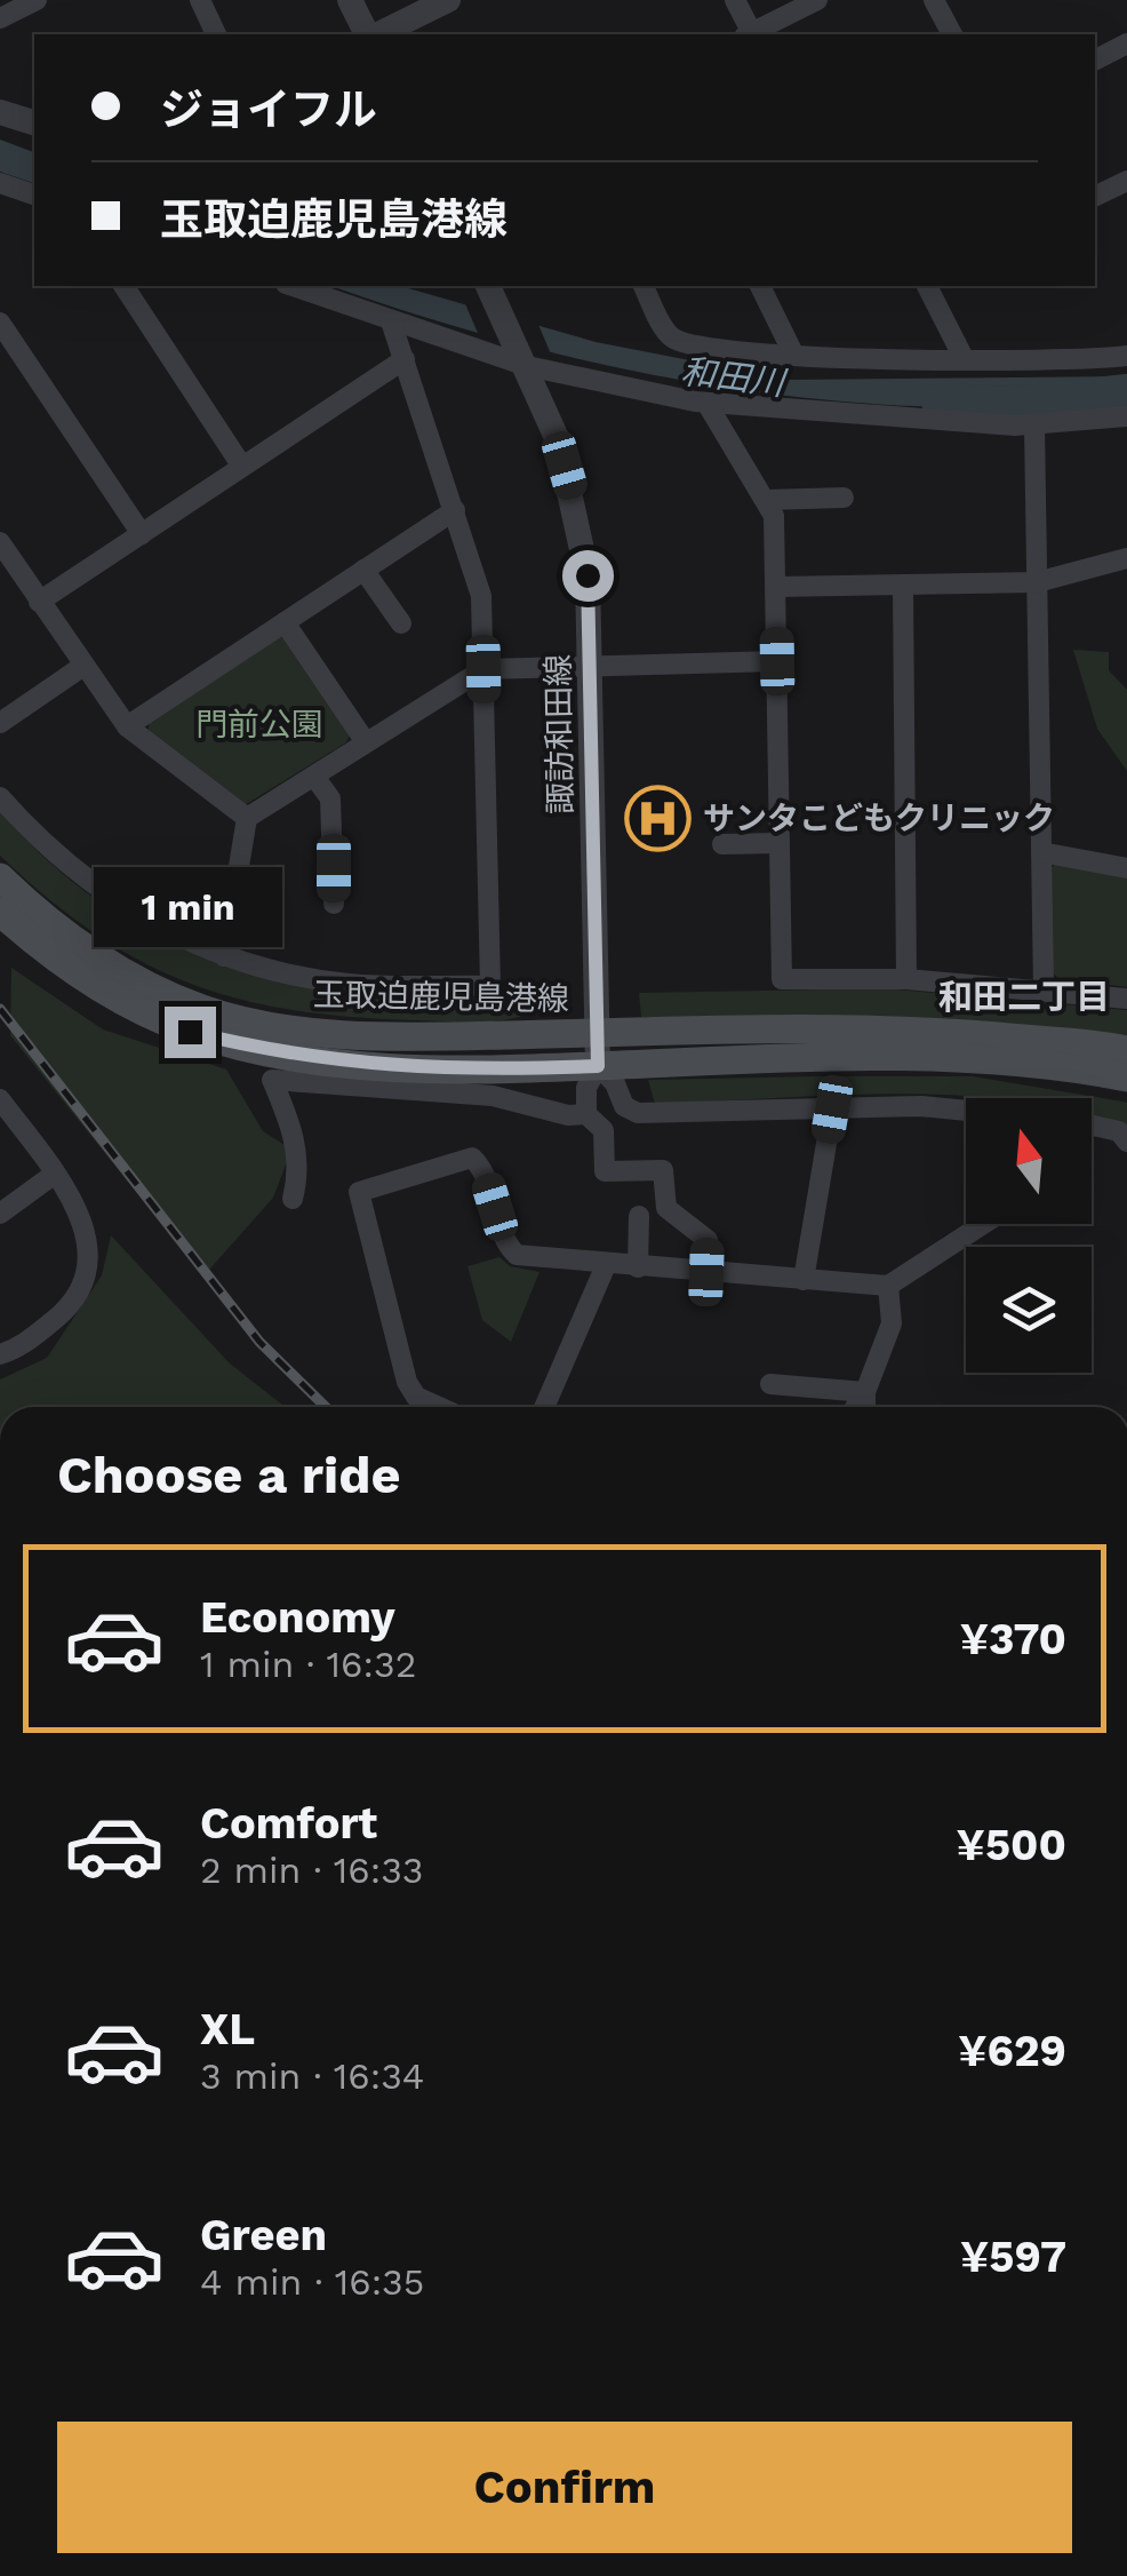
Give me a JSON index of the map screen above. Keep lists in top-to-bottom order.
{
  "streets": {
    "main road": ["玉取迫鹿児島港線"],
    "street": ["諏訪和田線"]
  },
  "crossings": [
    ["諏訪和田線", "玉取迫鹿児島港線"]
  ],
  "districts": ["和田二丁目"],
  "water": ["和田川"],
  "parks": ["門前公園"],
  "places": {
    "hospital": ["サンタこどもクリニック"]
  },
  "north": "top",
  "page": {
    "banner": ["ジョイフル", "玉取迫鹿児島港線"],
    "bubble": "1 min",
    "heading": "Choose a ride",
    "list": [
      {
        "name": "Economy",
        "note": "1 min · 16:32",
        "value": "¥370"
      },
      {
        "name": "Comfort",
        "note": "2 min · 16:33",
        "value": "¥500"
      },
      {
        "name": "XL",
        "note": "3 min · 16:34",
        "value": "¥629"
      },
      {
        "name": "Green",
        "note": "4 min · 16:35",
        "value": "¥597"
      }
    ],
    "buttons": "Confirm"
  }
}
